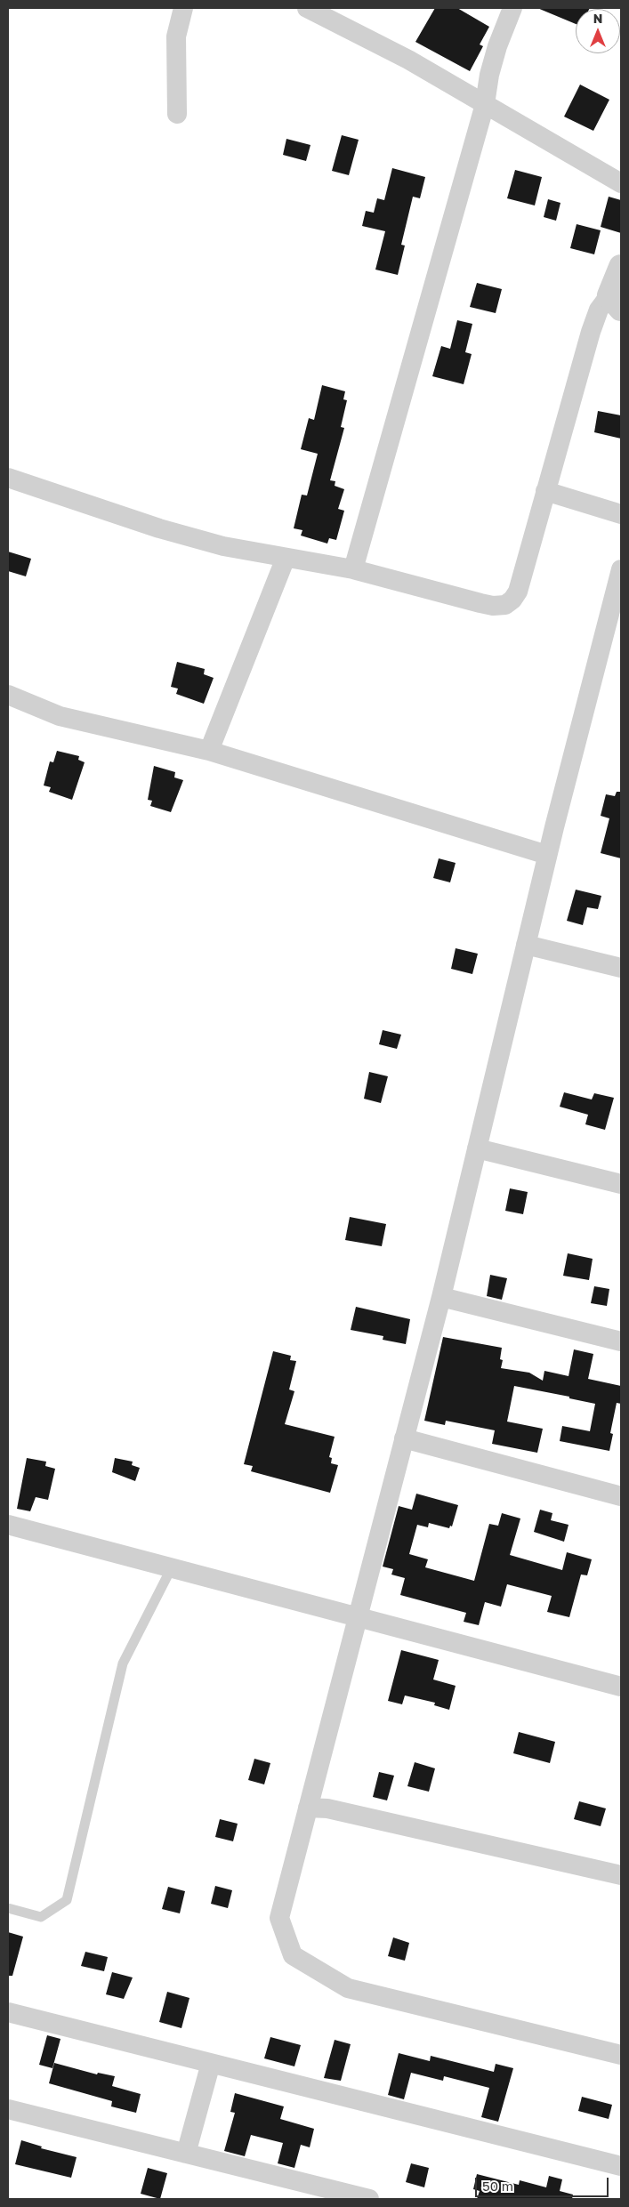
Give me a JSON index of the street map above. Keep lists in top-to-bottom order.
{
  "scale_bar": "50 m",
  "north": "top"
}
